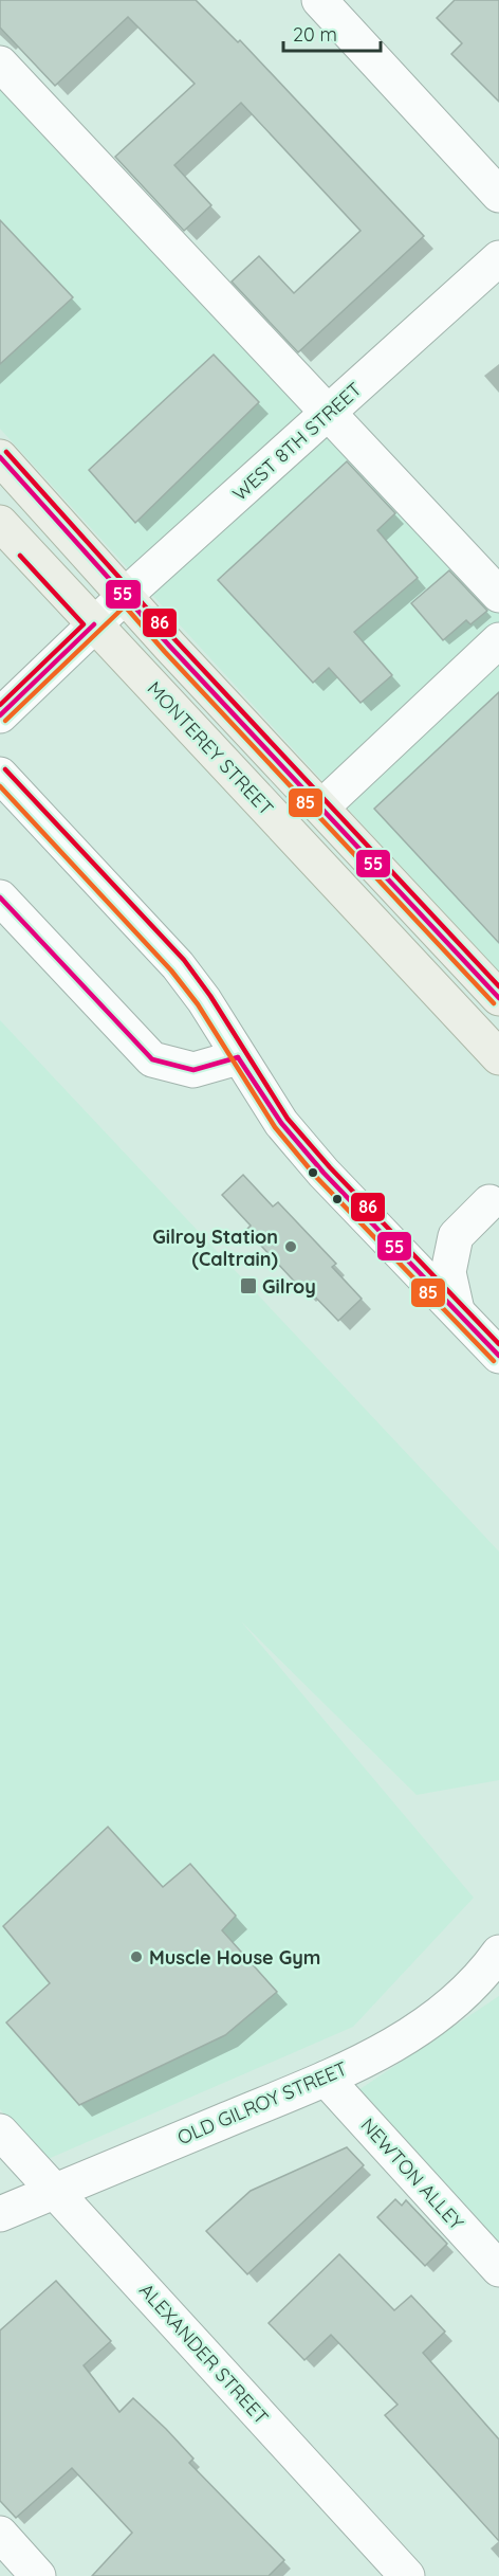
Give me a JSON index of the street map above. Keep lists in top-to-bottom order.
{
  "streets": {
    "main road": ["MONTEREY STREET"],
    "street": [
      "WEST 8TH STREET",
      "OLD GILROY STREET",
      "NEWTON ALLEY",
      "ALEXANDER STREET"
    ]
  },
  "crossings": [
    ["WEST 8TH STREET", "MONTEREY STREET"],
    ["OLD GILROY STREET", "NEWTON ALLEY"],
    ["OLD GILROY STREET", "ALEXANDER STREET"]
  ],
  "places": {
    "other": ["Gilroy Station (Caltrain)", "Muscle House Gym"],
    "transit": ["Gilroy"]
  },
  "lines": ["transit line 86", "transit line 55", "transit line 85"],
  "scale_bar": "20 m"
}
